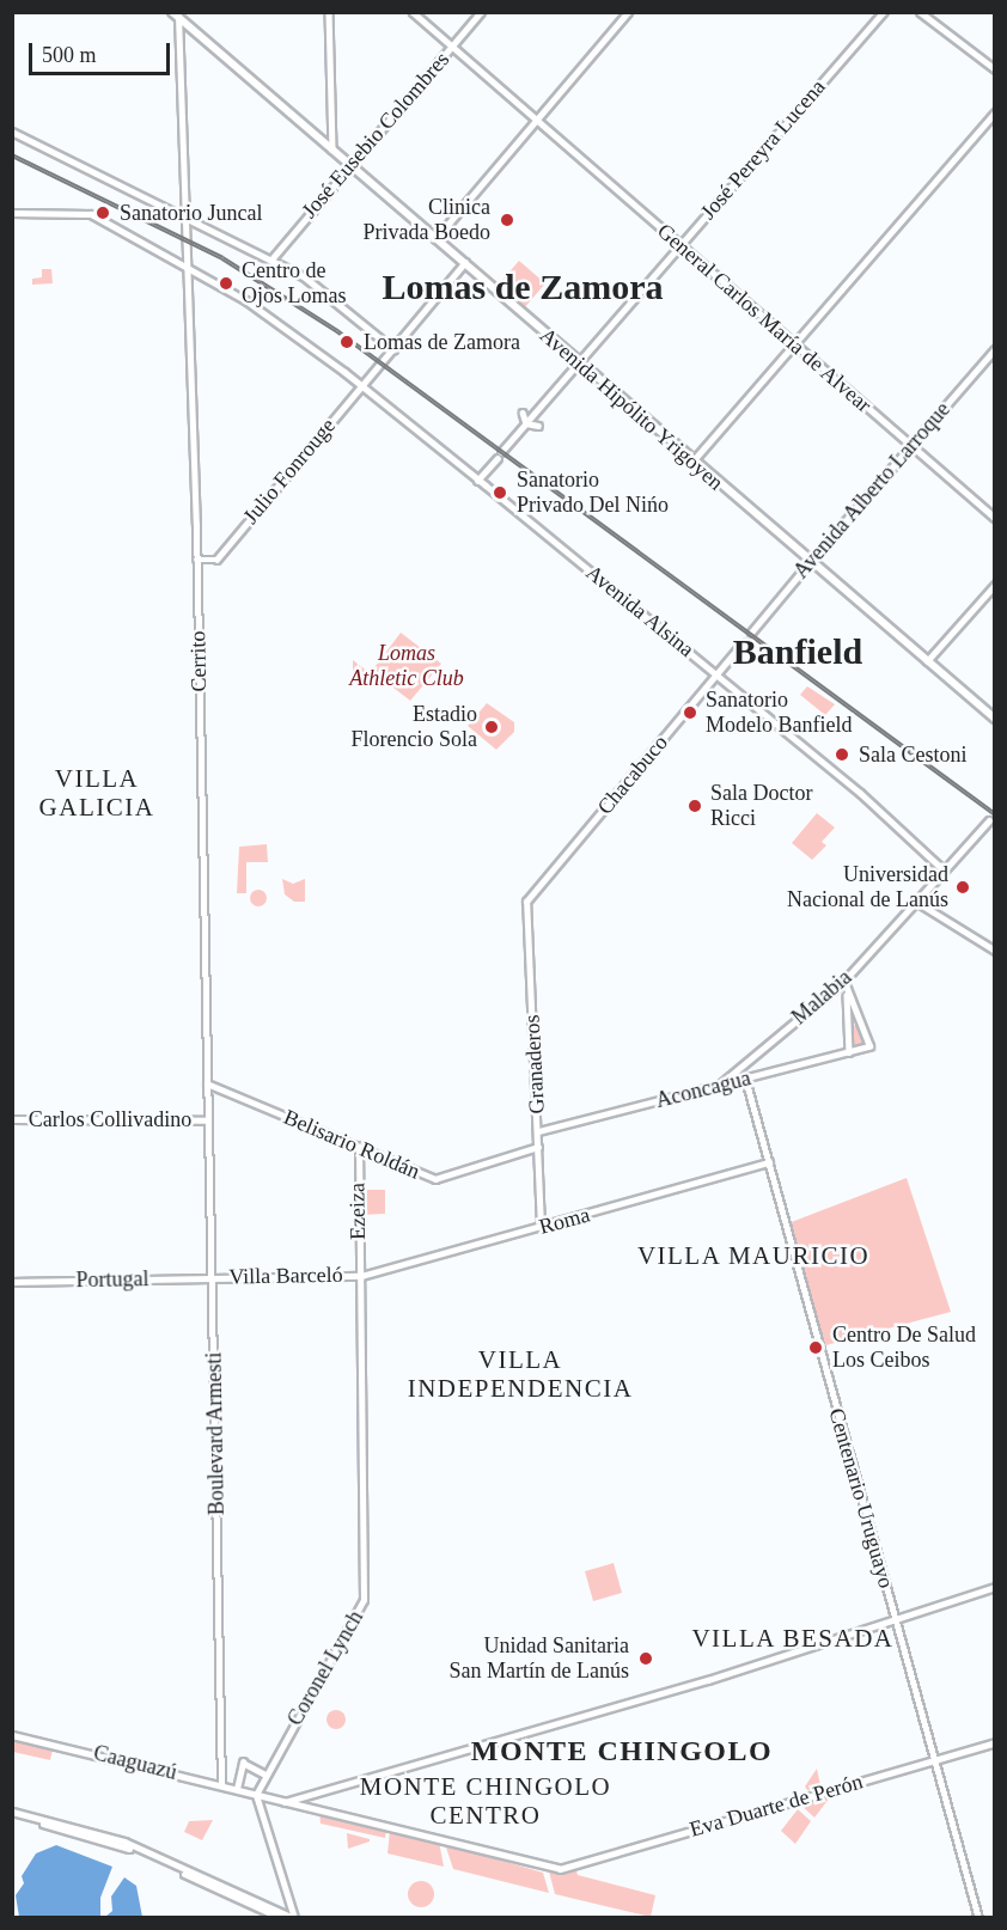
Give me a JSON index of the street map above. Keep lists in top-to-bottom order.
{
  "streets": {
    "main road": [
      "Avenida Hipólito Yrigoyen",
      "Avenida Alberto Larroque",
      "Avenida Alsina",
      "Cerrito",
      "Malabia",
      "Boulevard Armesti",
      "Centenario Uruguayo",
      "Caaguazú",
      "Eva Duarte de Perón"
    ],
    "street": [
      "José Eusebio Colombres",
      "José Pereyra Lucena",
      "General Carlos María de Alvear",
      "Julio Fonrouge",
      "Chacabuco",
      "Granaderos",
      "Aconcagua",
      "Carlos Collivadino",
      "Belisario Roldán",
      "Ezeiza",
      "Roma",
      "Villa Barceló",
      "Portugal",
      "Coronel Lynch"
    ]
  },
  "crossings": [
    ["José Eusebio Colombres", "General Carlos María de Alvear"],
    ["José Eusebio Colombres", "Avenida Hipólito Yrigoyen"],
    ["José Pereyra Lucena", "General Carlos María de Alvear"],
    ["José Pereyra Lucena", "Avenida Hipólito Yrigoyen"],
    ["José Pereyra Lucena", "Avenida Alsina"],
    ["General Carlos María de Alvear", "Avenida Alberto Larroque"],
    ["Avenida Hipólito Yrigoyen", "Julio Fonrouge"],
    ["Avenida Hipólito Yrigoyen", "Avenida Alberto Larroque"],
    ["Avenida Hipólito Yrigoyen", "Cerrito"],
    ["Julio Fonrouge", "Avenida Alsina"],
    ["Julio Fonrouge", "Cerrito"],
    ["Avenida Alsina", "Cerrito"],
    ["Avenida Alsina", "Chacabuco"],
    ["Avenida Alsina", "Malabia"],
    ["Cerrito", "Belisario Roldán"],
    ["Cerrito", "Boulevard Armesti"],
    ["Chacabuco", "Granaderos"],
    ["Malabia", "Aconcagua"],
    ["Granaderos", "Aconcagua"],
    ["Granaderos", "Belisario Roldán"],
    ["Granaderos", "Roma"],
    ["Aconcagua", "Centenario Uruguayo"],
    ["Carlos Collivadino", "Boulevard Armesti"],
    ["Belisario Roldán", "Ezeiza"],
    ["Belisario Roldán", "Boulevard Armesti"],
    ["Ezeiza", "Roma"],
    ["Ezeiza", "Villa Barceló"],
    ["Ezeiza", "Coronel Lynch"],
    ["Roma", "Villa Barceló"],
    ["Roma", "Centenario Uruguayo"],
    ["Roma", "Coronel Lynch"],
    ["Villa Barceló", "Portugal"],
    ["Villa Barceló", "Boulevard Armesti"],
    ["Villa Barceló", "Coronel Lynch"],
    ["Portugal", "Boulevard Armesti"],
    ["Boulevard Armesti", "Caaguazú"],
    ["Centenario Uruguayo", "Eva Duarte de Perón"],
    ["Coronel Lynch", "Caaguazú"],
    ["Caaguazú", "Eva Duarte de Perón"]
  ],
  "districts": [
    "Lomas de Zamora",
    "Banfield",
    "VILLA GALICIA",
    "VILLA MAURICIO",
    "VILLA INDEPENDENCIA",
    "VILLA BESADA",
    "MONTE CHINGOLO",
    "MONTE CHINGOLO CENTRO"
  ],
  "parks": ["Lomas Athletic Club"],
  "places": [
    "Sanatorio Juncal",
    "Clinica Privada Boedo",
    "Centro de Ojos Lomas",
    "Lomas de Zamora",
    "Sanatorio Privado Del Nińo",
    "Sanatorio Modelo Banfield",
    "Estadio Florencio Sola",
    "Sala Cestoni",
    "Sala Doctor Ricci",
    "Universidad Nacional de Lanús",
    "Centro De Salud Los Ceibos",
    "Unidad Sanitaria San Martín de Lanús"
  ],
  "scale_bar": "500 m"
}
